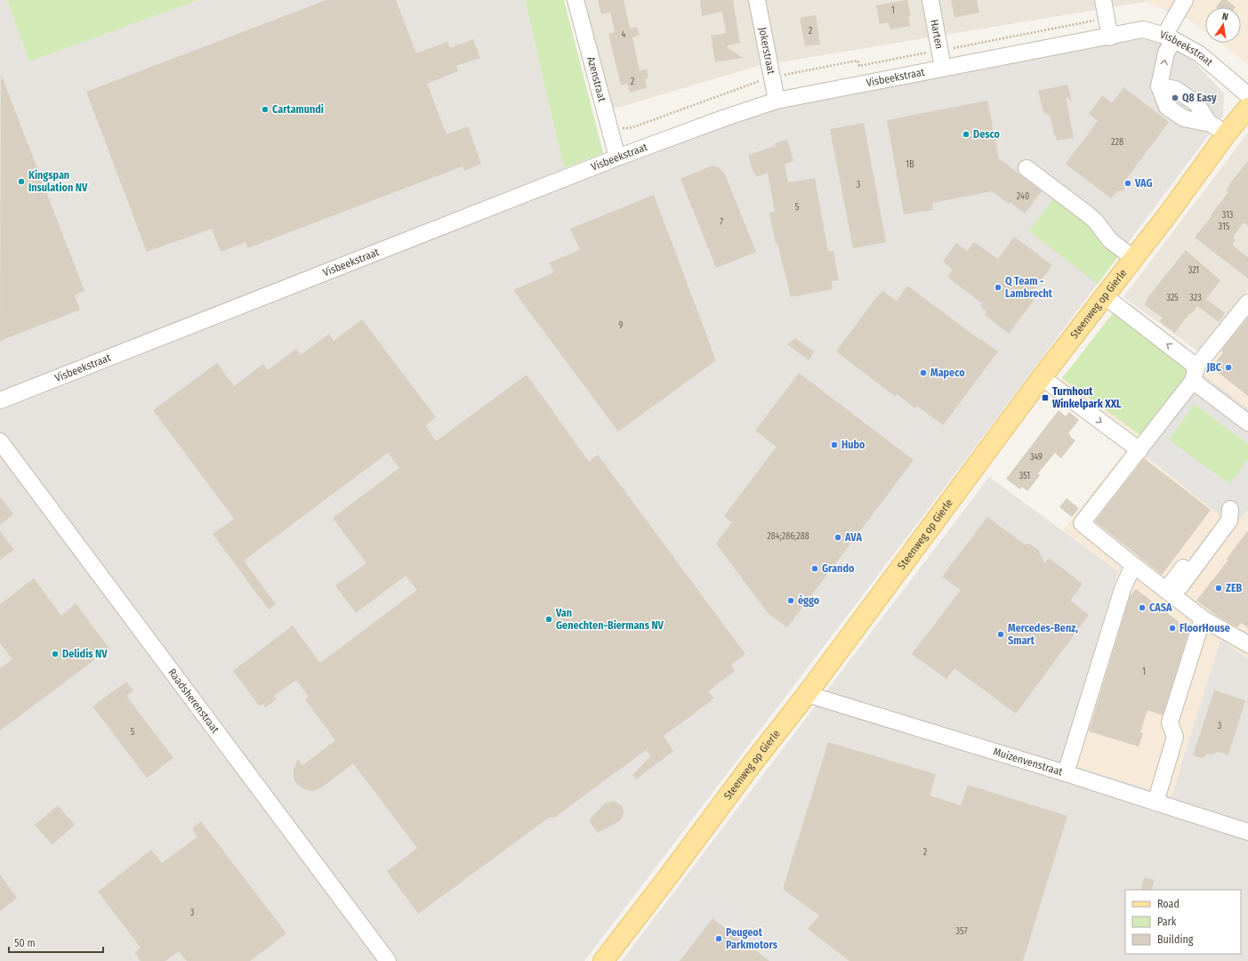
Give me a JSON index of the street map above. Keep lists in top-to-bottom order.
{
  "streets": {
    "main road": ["Steenweg op Gierle"],
    "street": [
      "Harten",
      "Jokerstraat",
      "Visbeekstraat",
      "Azenstraat",
      "Raadsherenstraat",
      "Muizenvenstraat"
    ]
  },
  "crossings": [
    ["Harten", "Visbeekstraat"],
    ["Jokerstraat", "Visbeekstraat"],
    ["Visbeekstraat", "Azenstraat"],
    ["Steenweg op Gierle", "Muizenvenstraat"]
  ],
  "places": {
    "other": [
      "Q8 Easy",
      "Cartamundi",
      "Desco",
      "Kingspan Insulation NV",
      "VAG",
      "Q Team - Lambrecht",
      "JBC",
      "Mapeco",
      "Hubo",
      "AVA",
      "Grando",
      "ZEB",
      "èggo",
      "CASA",
      "Van Genechten-Biermans NV",
      "FloorHouse",
      "Mercedes-Benz, Smart",
      "Delidis NV",
      "Peugeot Parkmotors"
    ],
    "transit": ["Turnhout Winkelpark XXL"]
  },
  "house_numbers": [
    "1",
    "2",
    "4",
    "2",
    "228",
    "1B",
    "3",
    "240",
    "5",
    "313",
    "7",
    "315",
    "321",
    "325",
    "323",
    "9",
    "349",
    "351",
    "284;286;288",
    "1",
    "3",
    "5",
    "2",
    "3",
    "357"
  ],
  "legend": ["Road", "Park", "Building"],
  "scale_bar": "50 m",
  "north": "top"
}
